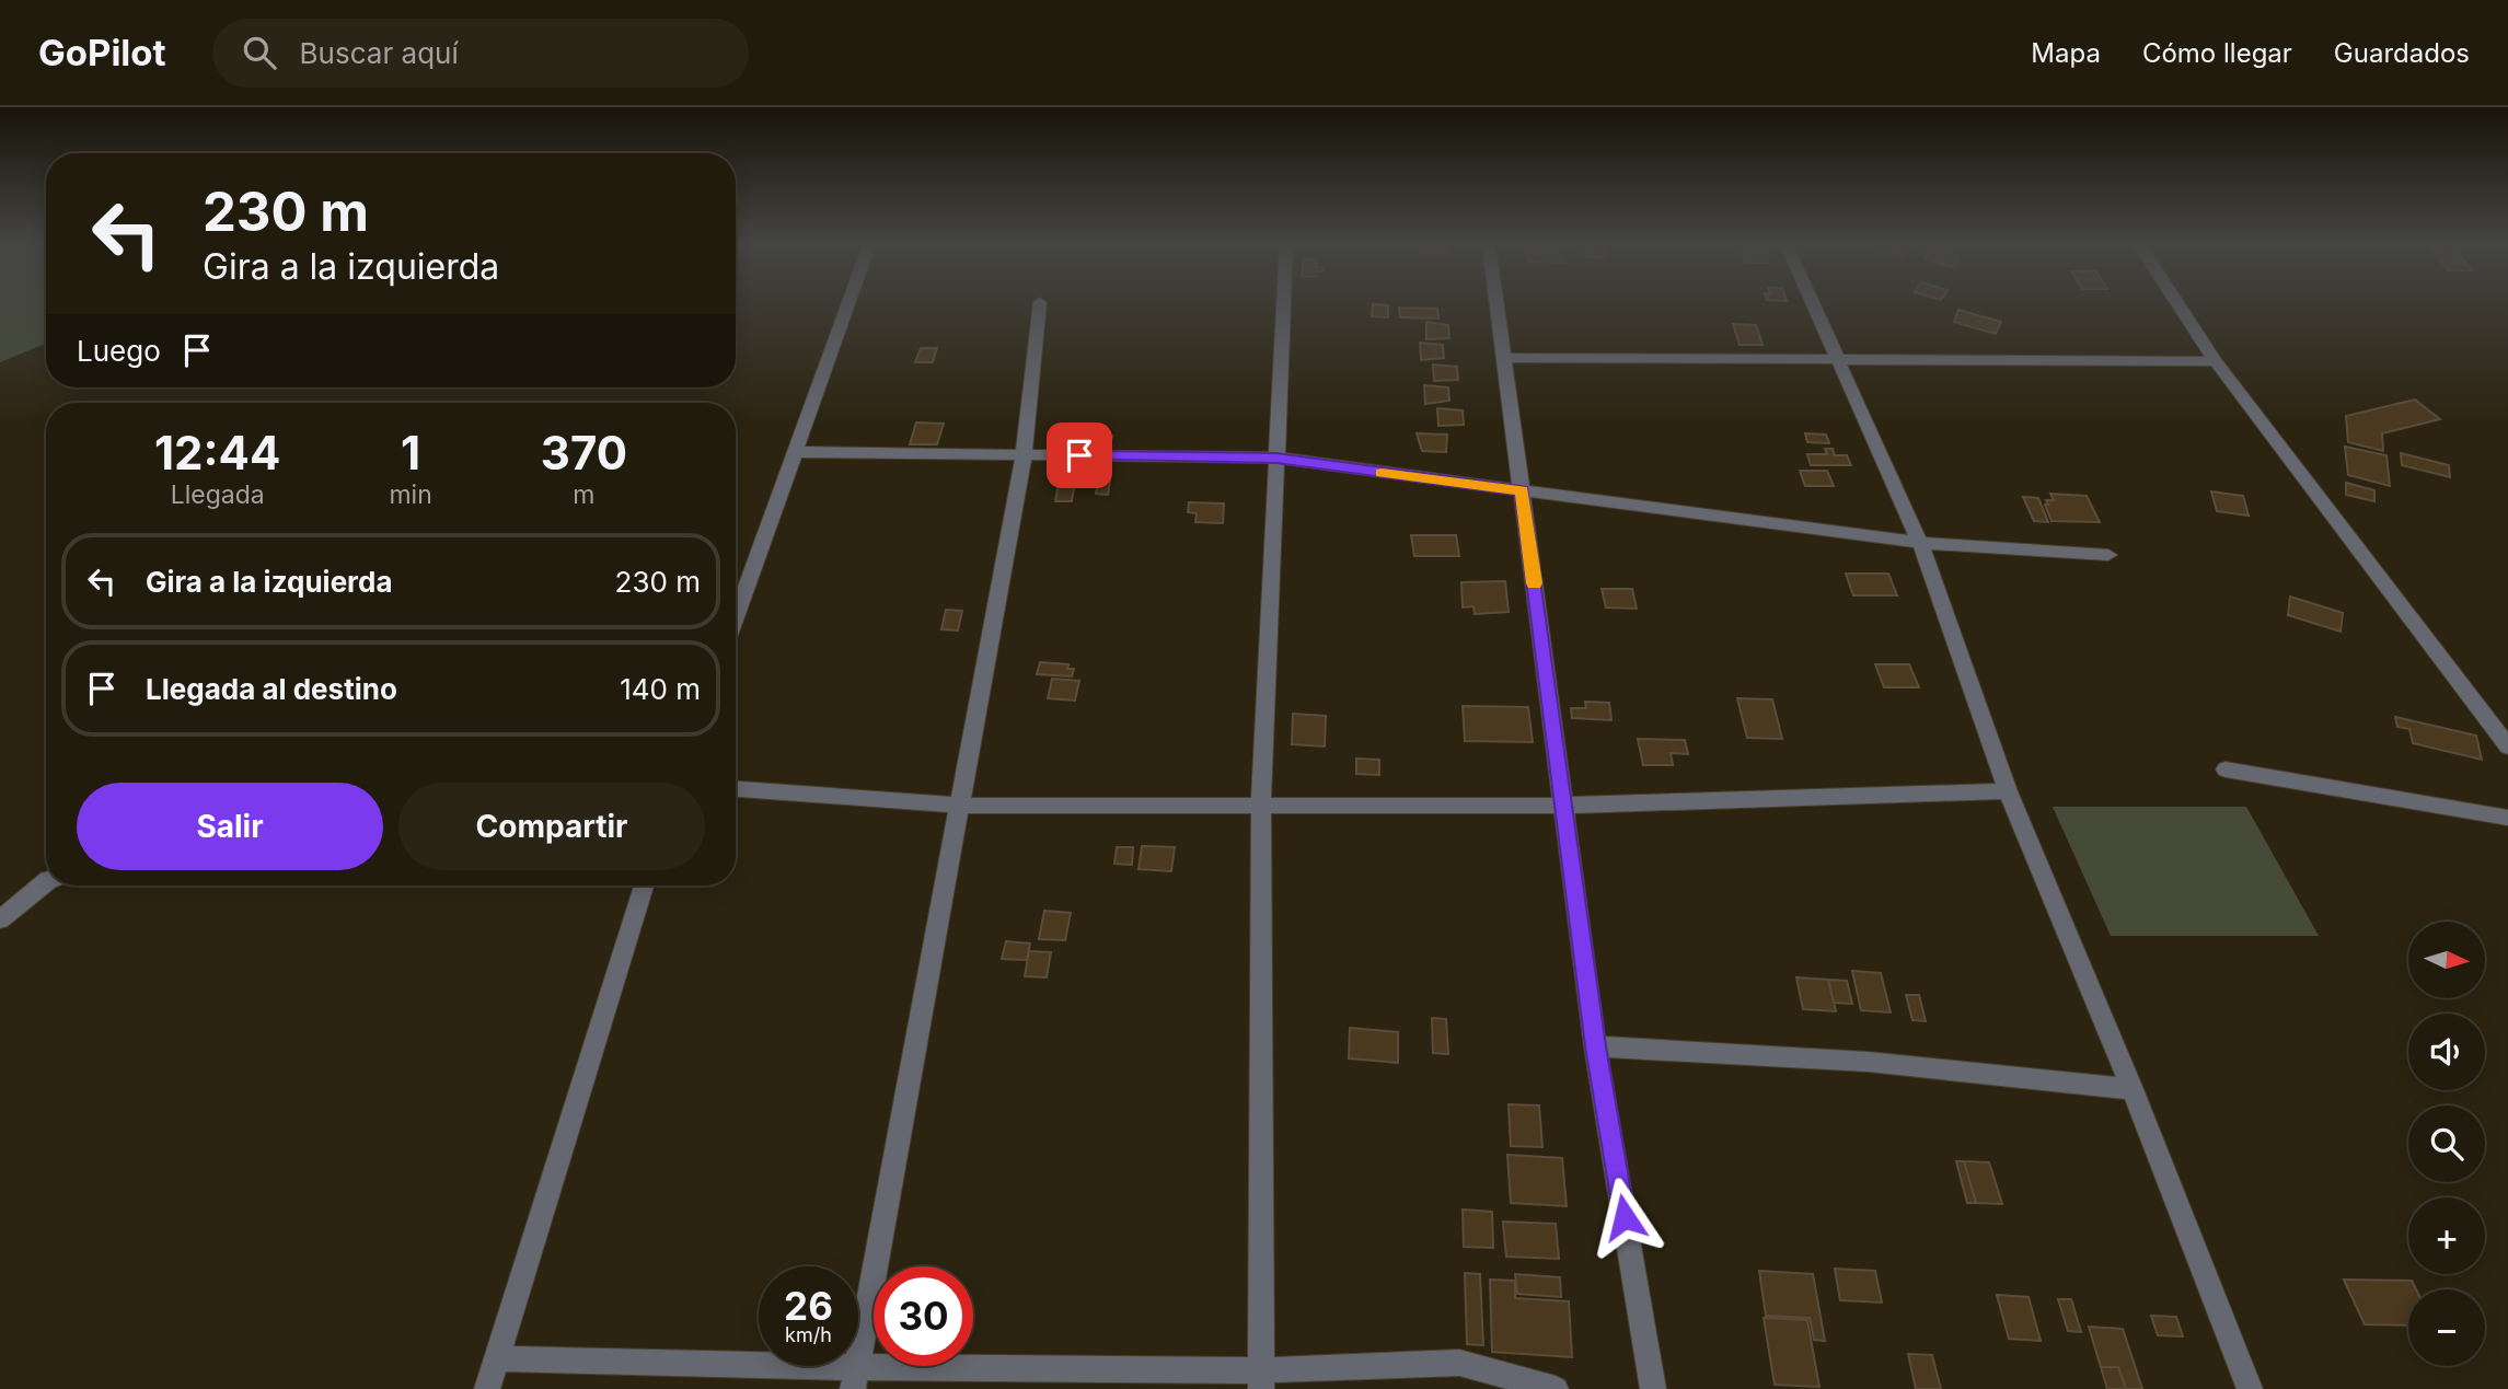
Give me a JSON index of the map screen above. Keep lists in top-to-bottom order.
{
  "north": "right",
  "page": {
    "header": "GoPilot",
    "search": "Buscar aquí",
    "nav": ["Mapa", "Cómo llegar", "Guardados"],
    "turn": ["230 m", "Gira a la izquierda"],
    "then": "Luego",
    "eta": [
      "12:44",
      "Llegada",
      "1",
      "min",
      "370",
      "m"
    ],
    "list": [
      {
        "name": "Gira a la izquierda",
        "value": "230 m"
      },
      {
        "name": "Llegada al destino",
        "value": "140 m"
      }
    ],
    "buttons": ["Salir", "Compartir"],
    "map_buttons": ["+", "−"],
    "speed": "26 km/h",
    "limit": "30"
  }
}
